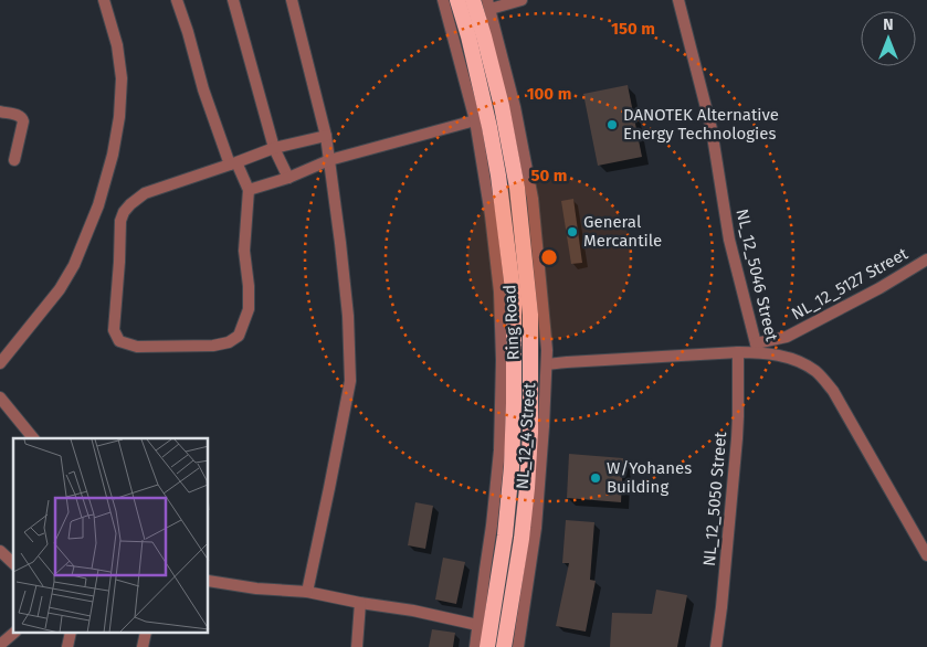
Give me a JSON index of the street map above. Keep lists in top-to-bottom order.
{
  "streets": {
    "highway": ["Ring Road"],
    "street": [
      "NL_12_5046 Street",
      "NL_12_5127 Street",
      "NL_12_4 Street",
      "NL_12_5050 Street"
    ]
  },
  "crossings": [
    ["NL_12_5046 Street", "NL_12_5127 Street"]
  ],
  "places": ["DANOTEK Alternative Energy Technologies", "General Mercantile", "W/Yohanes Building"],
  "north": "top",
  "rings": ["150 m", "100 m", "50 m"]
}
